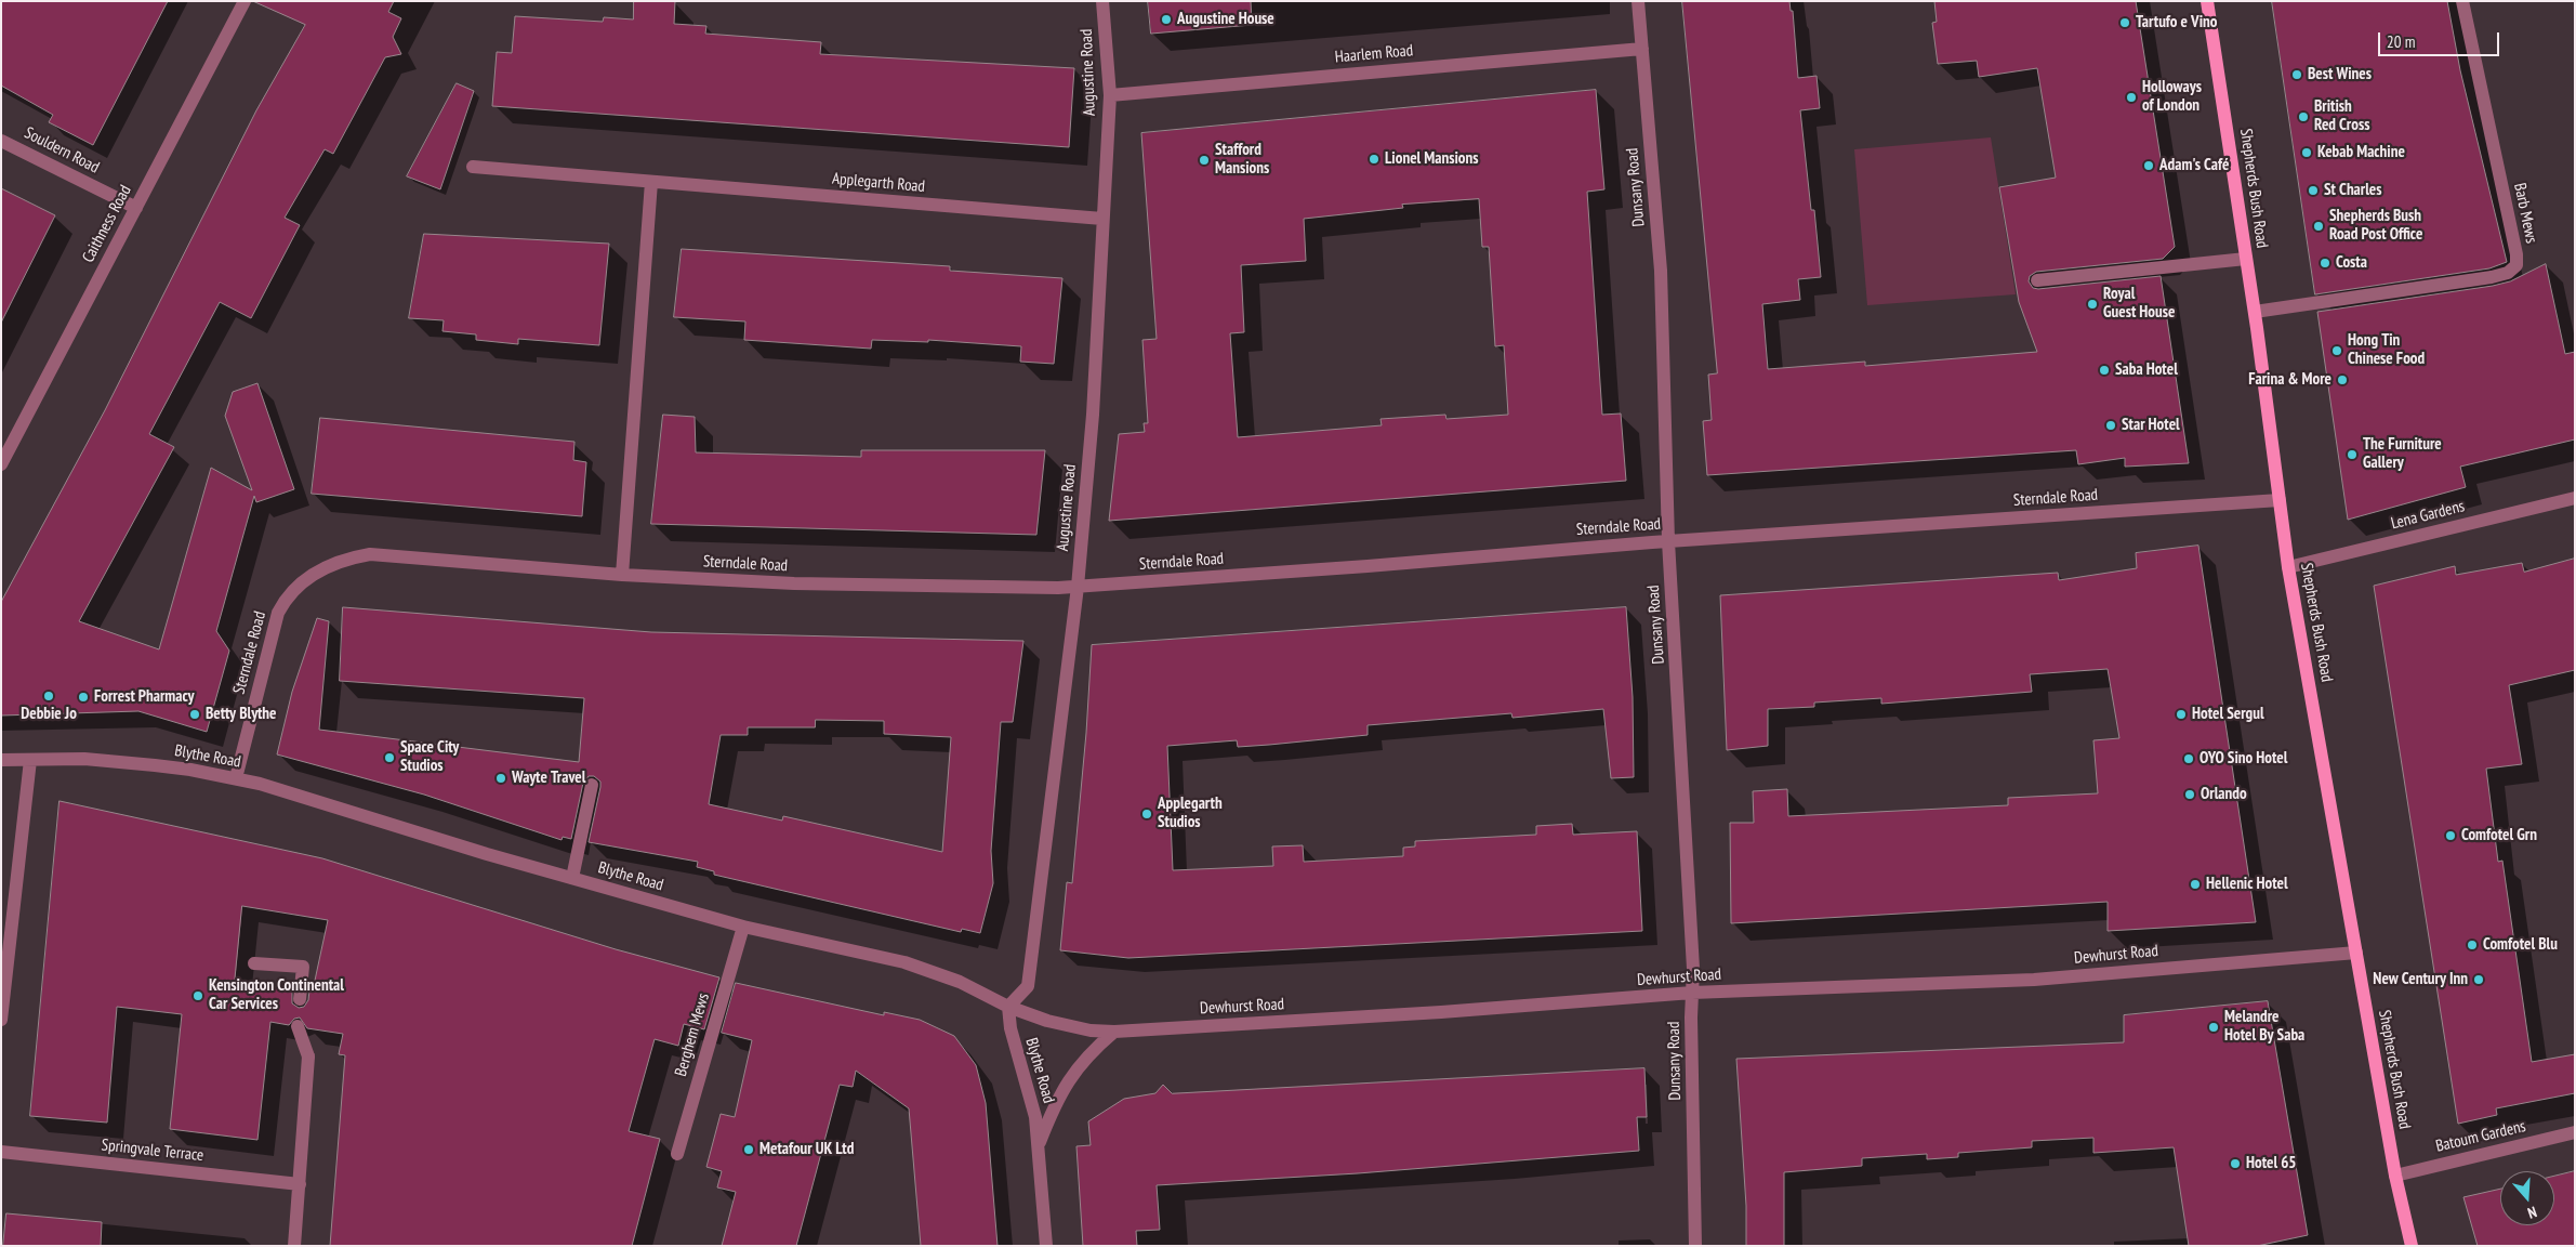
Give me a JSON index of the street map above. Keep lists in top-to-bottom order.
{
  "streets": {
    "main road": ["Shepherds Bush Road"],
    "street": [
      "Haarlem Road",
      "Augustine Road",
      "Souldern Road",
      "Applegarth Road",
      "Dunsany Road",
      "Barb Mews",
      "Caithness Road",
      "Sterndale Road",
      "Lena Gardens",
      "Blythe Road",
      "Dewhurst Road",
      "Berghem Mews",
      "Batoum Gardens",
      "Springvale Terrace"
    ]
  },
  "crossings": [
    ["Haarlem Road", "Augustine Road"],
    ["Haarlem Road", "Dunsany Road"],
    ["Augustine Road", "Applegarth Road"],
    ["Augustine Road", "Sterndale Road"],
    ["Augustine Road", "Blythe Road"],
    ["Augustine Road", "Dewhurst Road"],
    ["Souldern Road", "Caithness Road"],
    ["Dunsany Road", "Sterndale Road"],
    ["Dunsany Road", "Dewhurst Road"],
    ["Shepherds Bush Road", "Barb Mews"],
    ["Shepherds Bush Road", "Sterndale Road"],
    ["Shepherds Bush Road", "Lena Gardens"],
    ["Shepherds Bush Road", "Dewhurst Road"],
    ["Shepherds Bush Road", "Batoum Gardens"],
    ["Sterndale Road", "Blythe Road"],
    ["Blythe Road", "Dewhurst Road"],
    ["Blythe Road", "Berghem Mews"]
  ],
  "places": [
    "Augustine House",
    "Tartufo e Vino",
    "Best Wines",
    "Holloways of London",
    "British Red Cross",
    "Kebab Machine",
    "Lionel Mansions",
    "Stafford Mansions",
    "Adam's Café",
    "St Charles",
    "Shepherds Bush Road Post Office",
    "Costa",
    "Royal Guest House",
    "Hong Tin Chinese Food",
    "Saba Hotel",
    "Farina & More",
    "Star Hotel",
    "The Furniture Gallery",
    "Debbie Jo",
    "Forrest Pharmacy",
    "Betty Blythe",
    "Hotel Sergul",
    "Space City Studios",
    "OYO Sino Hotel",
    "Wayte Travel",
    "Orlando",
    "Applegarth Studios",
    "Comfotel Grn",
    "Hellenic Hotel",
    "Comfotel Blu",
    "New Century Inn",
    "Kensington Continental Car Services",
    "Melandre Hotel By Saba",
    "Metafour UK Ltd",
    "Hotel 65"
  ],
  "scale_bar": "20 m",
  "north": "bottom"
}
